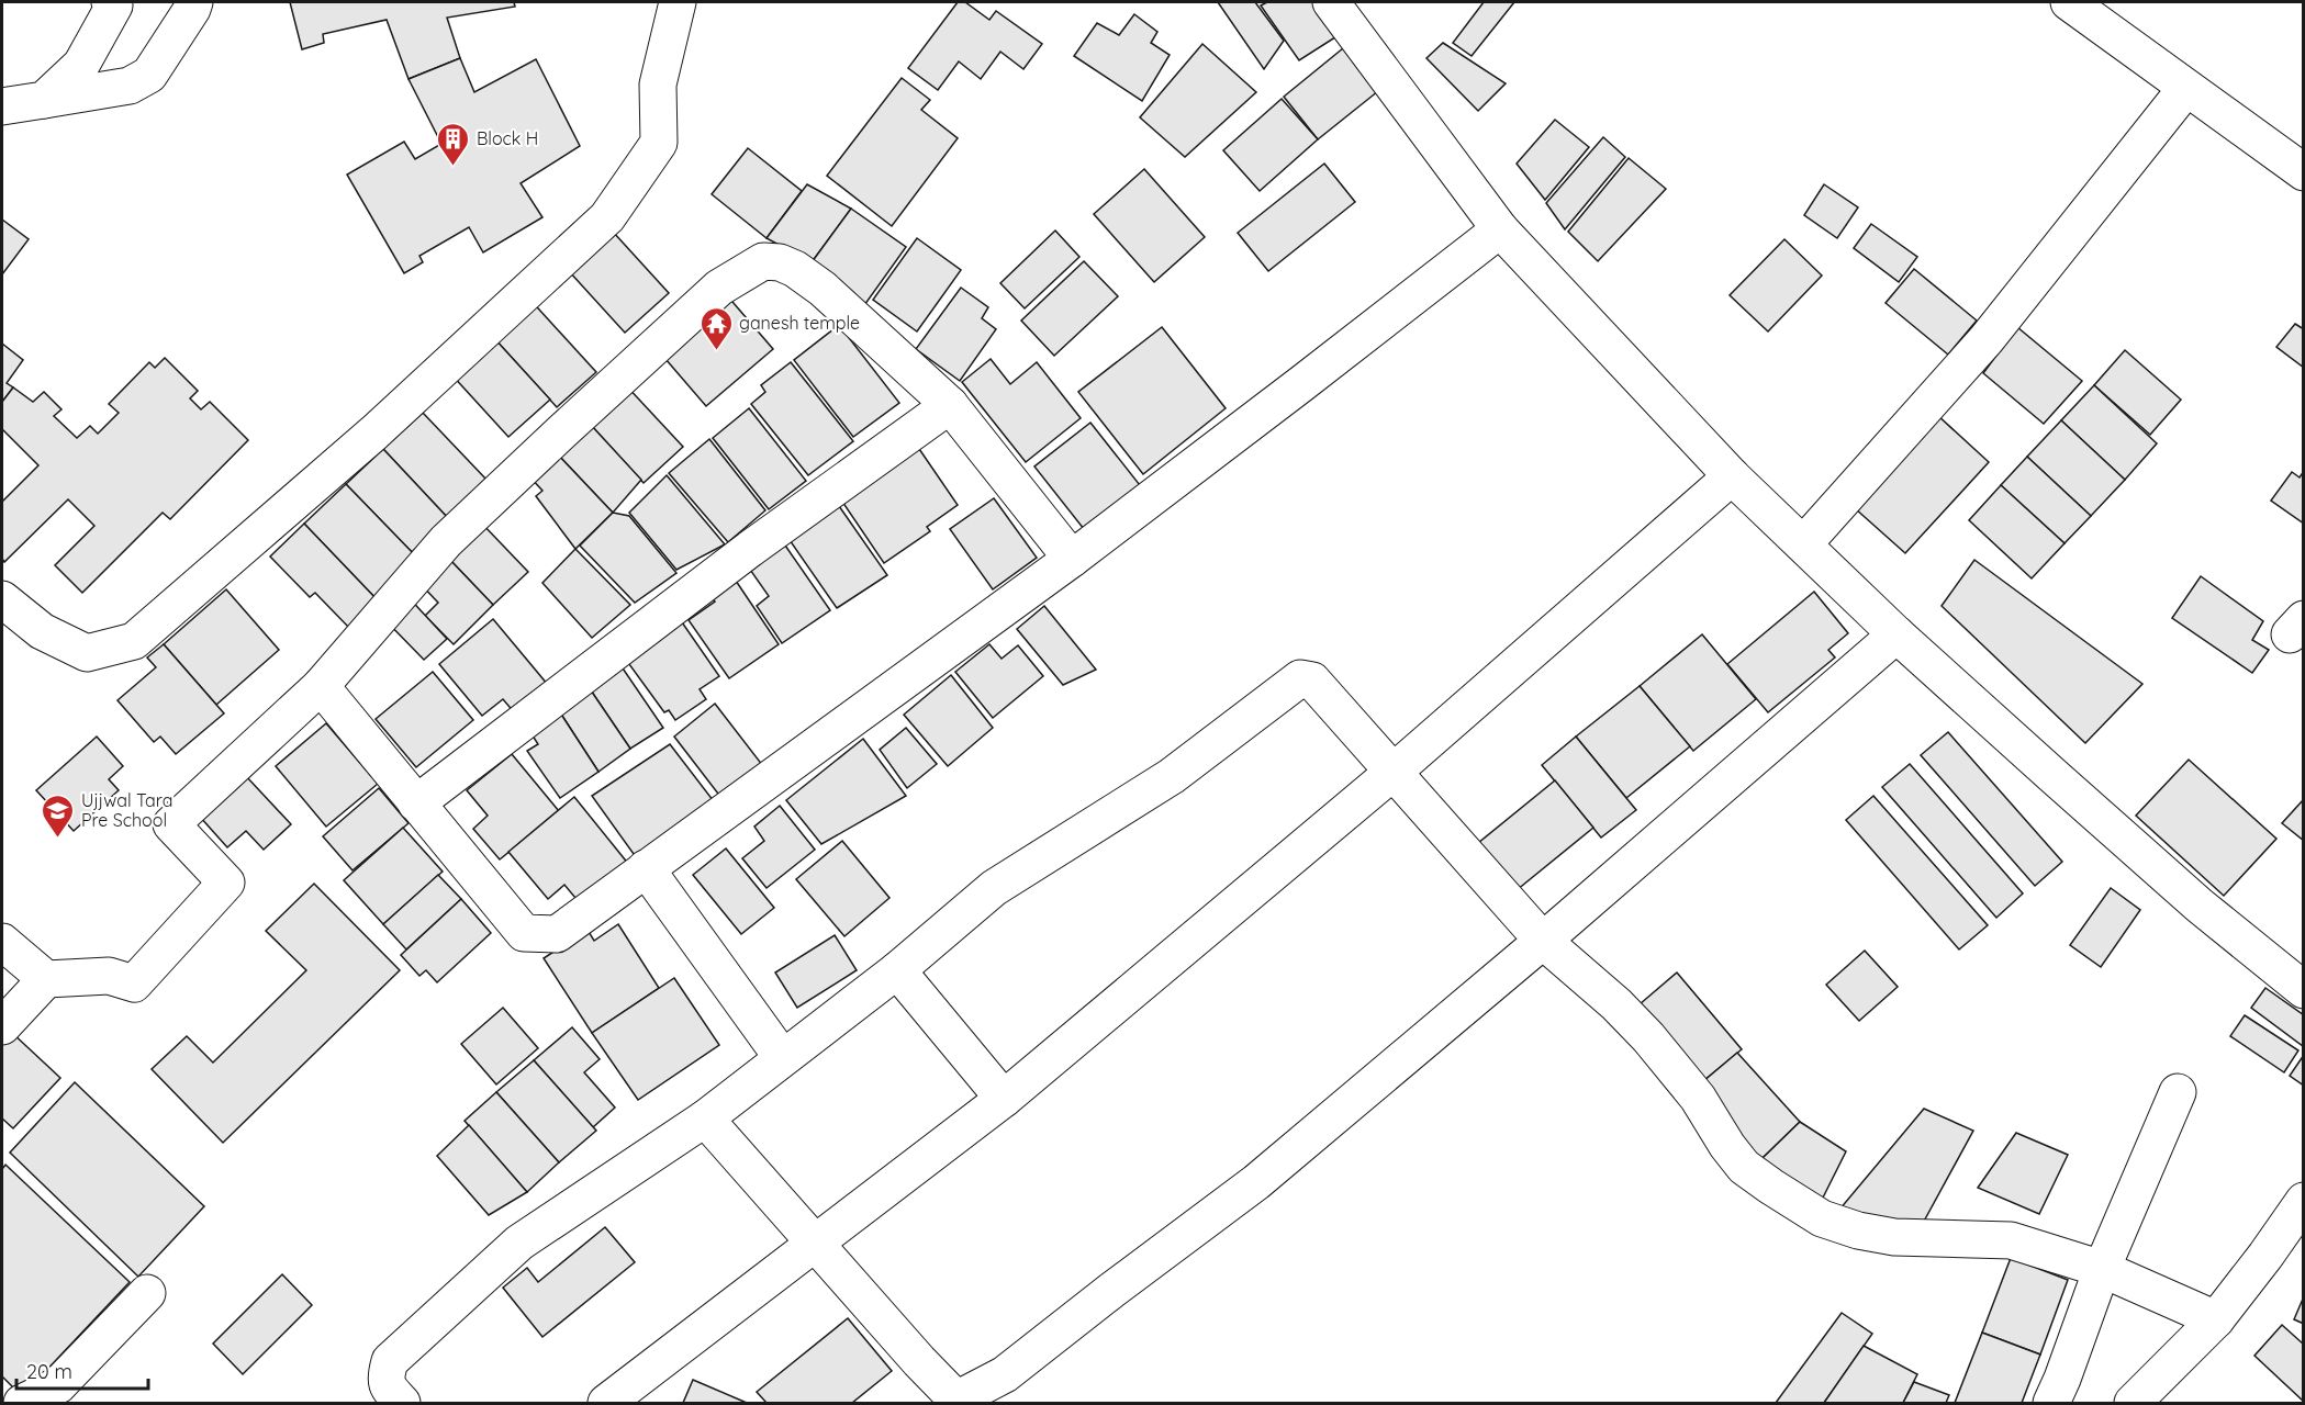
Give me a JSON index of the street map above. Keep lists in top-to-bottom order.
{
  "places": {
    "building": ["Block H"],
    "temple": ["ganesh temple"],
    "school or university": ["Ujjwal Tara Pre School"]
  },
  "scale_bar": "20 m"
}
